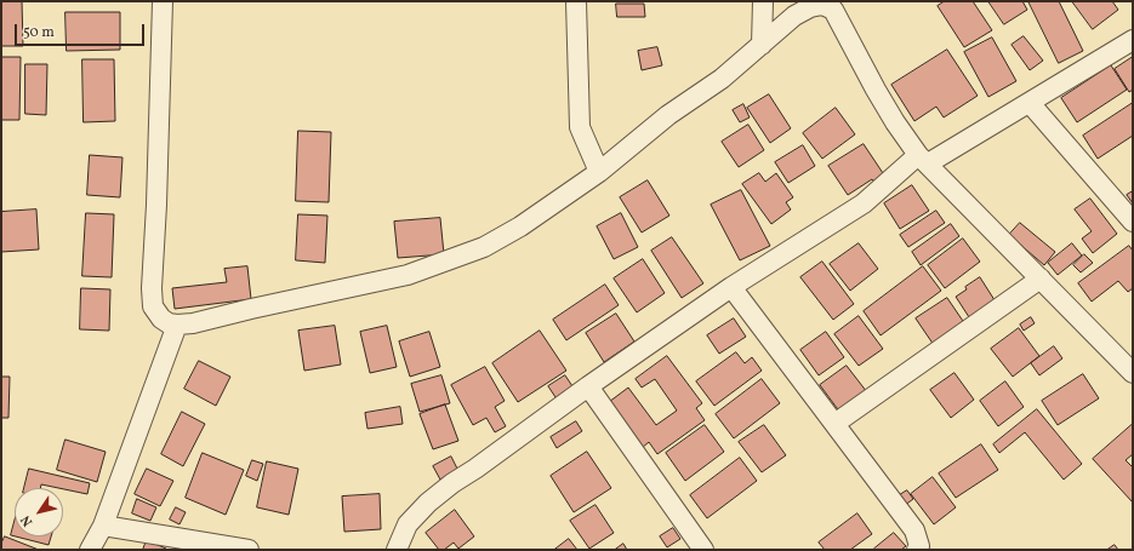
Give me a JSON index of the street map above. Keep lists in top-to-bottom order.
{
  "scale_bar": "50 m",
  "north": "bottom left"
}
